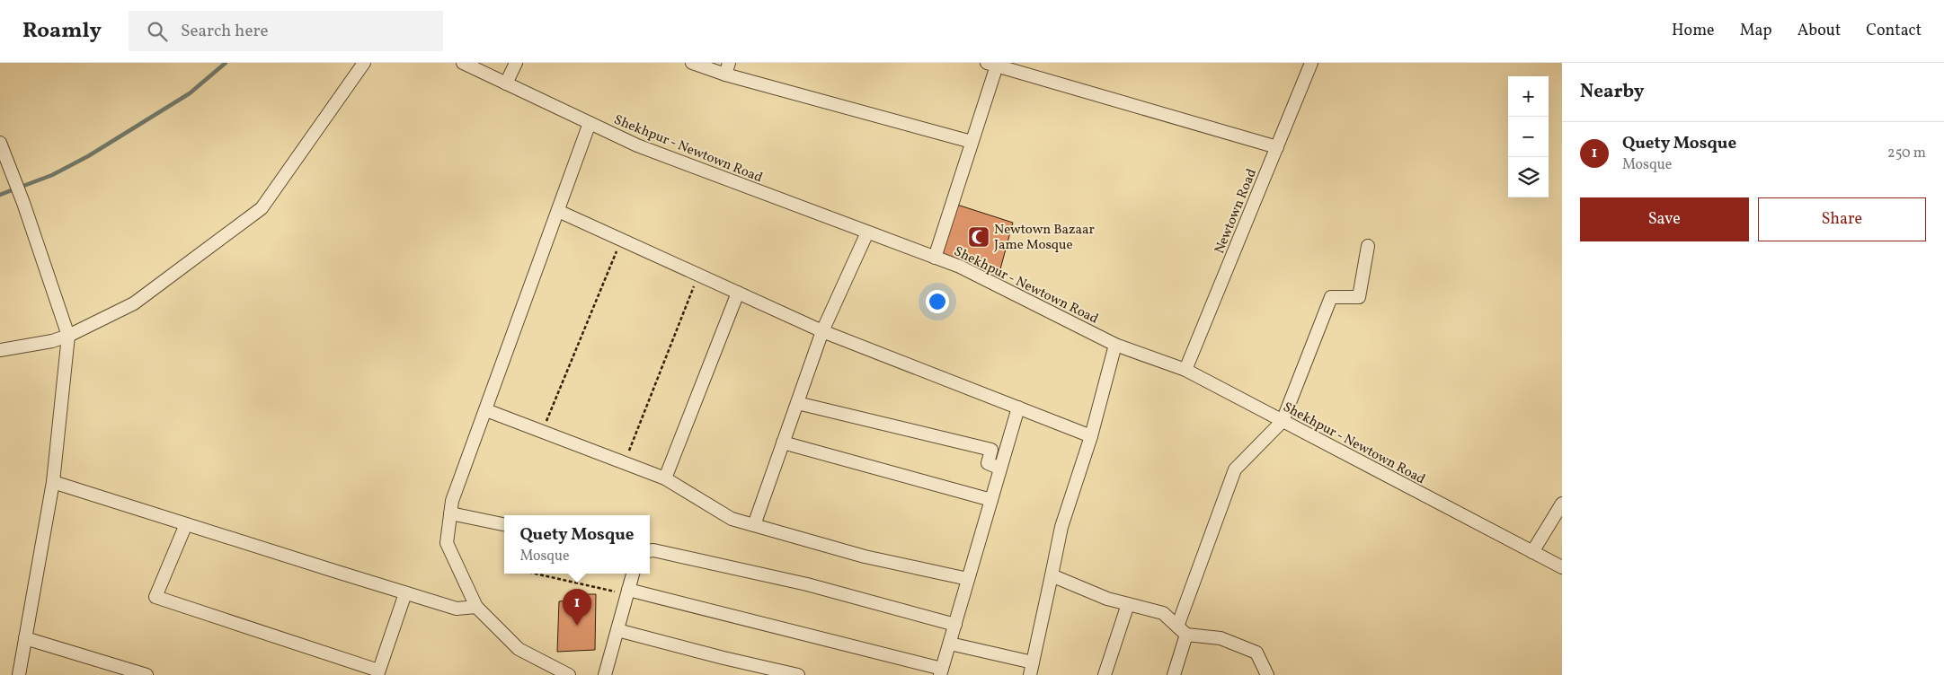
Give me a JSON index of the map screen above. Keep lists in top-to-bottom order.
{
  "streets": {
    "street": ["Shekhpur - Newtown Road", "Newtown Road"]
  },
  "crossings": [
    ["Shekhpur - Newtown Road", "Newtown Road"]
  ],
  "places": {
    "mosque": ["Newtown Bazaar Jame Mosque"]
  },
  "page": {
    "header": "Roamly",
    "search": "Search here",
    "nav": [
      "Home",
      "Map",
      "About",
      "Contact"
    ],
    "heading": "Nearby",
    "map_buttons": ["+", "−"],
    "list": [
      {
        "mark": "1",
        "name": "Quety Mosque",
        "note": "Mosque",
        "value": "250 m"
      }
    ],
    "buttons": ["Save", "Share"],
    "popup": ["Quety Mosque", "Mosque"],
    "pins": "1"
  }
}
